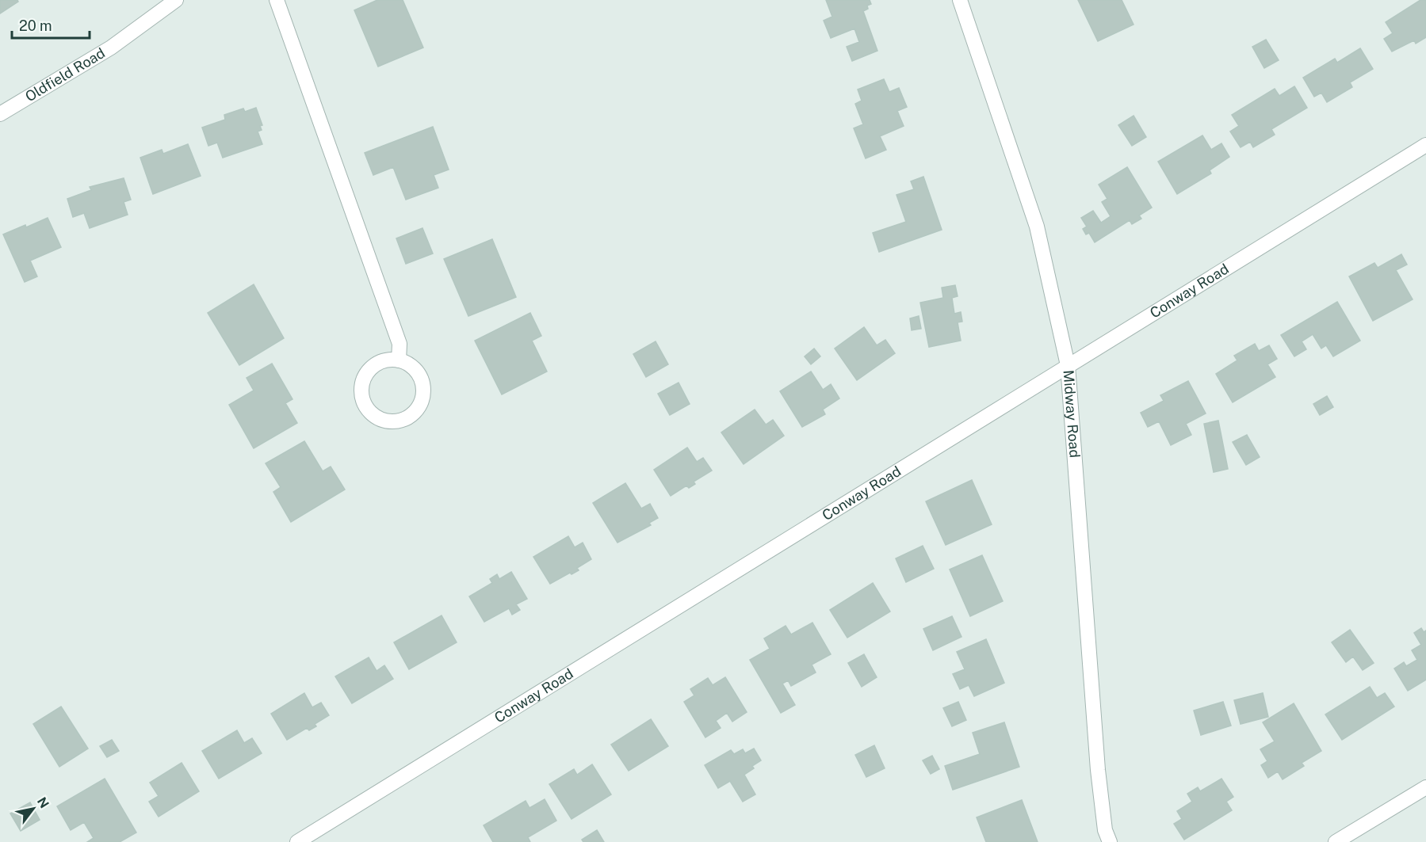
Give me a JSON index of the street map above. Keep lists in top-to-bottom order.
{
  "streets": {
    "street": ["Oldfield Road", "Conway Road", "Midway Road"]
  },
  "crossings": [
    ["Conway Road", "Midway Road"]
  ],
  "scale_bar": "20 m",
  "north": "top right"
}
